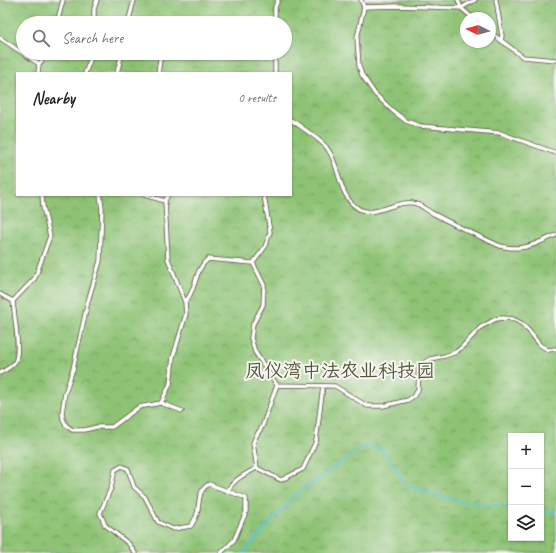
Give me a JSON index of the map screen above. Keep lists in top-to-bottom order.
{
  "parks": ["凤仪湾中法农业科技园"],
  "north": "left",
  "page": {
    "search": "Search here",
    "heading": ["Nearby", "0 results"],
    "map_buttons": ["+", "−"]
  }
}
